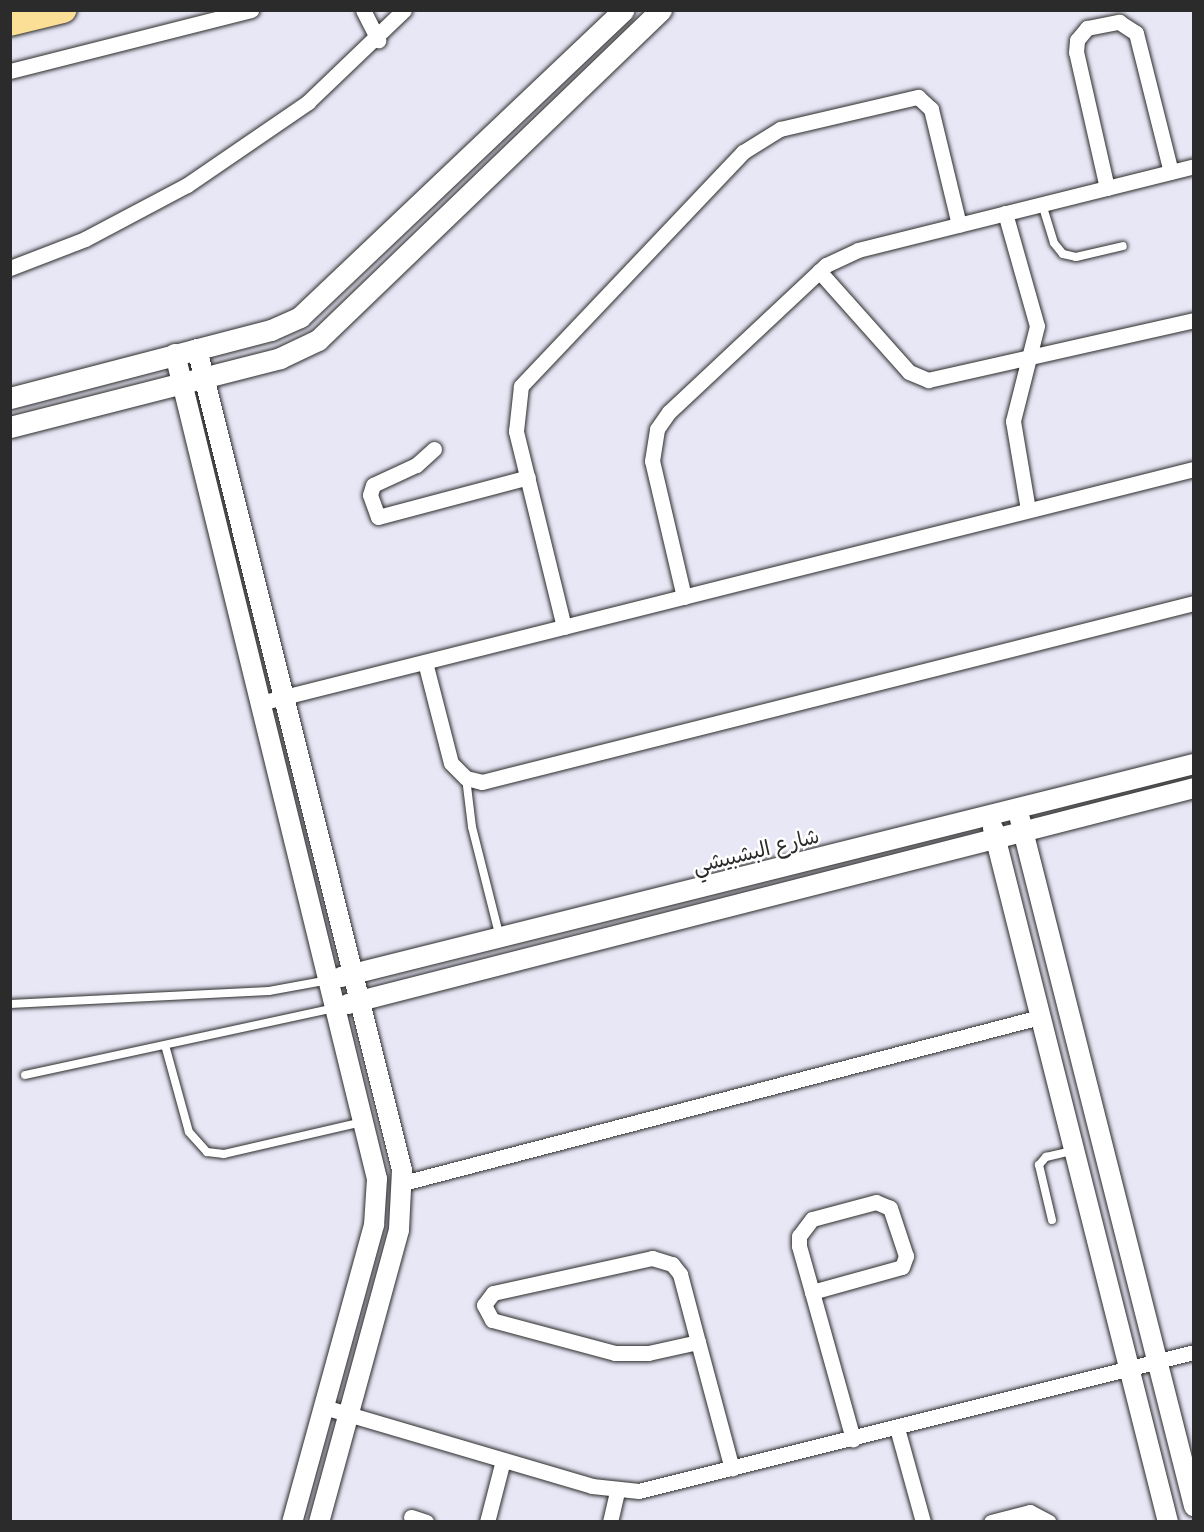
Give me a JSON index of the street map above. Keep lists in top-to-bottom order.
{
  "streets": {
    "street": ["شارع البشبيشي"]
  }
}
